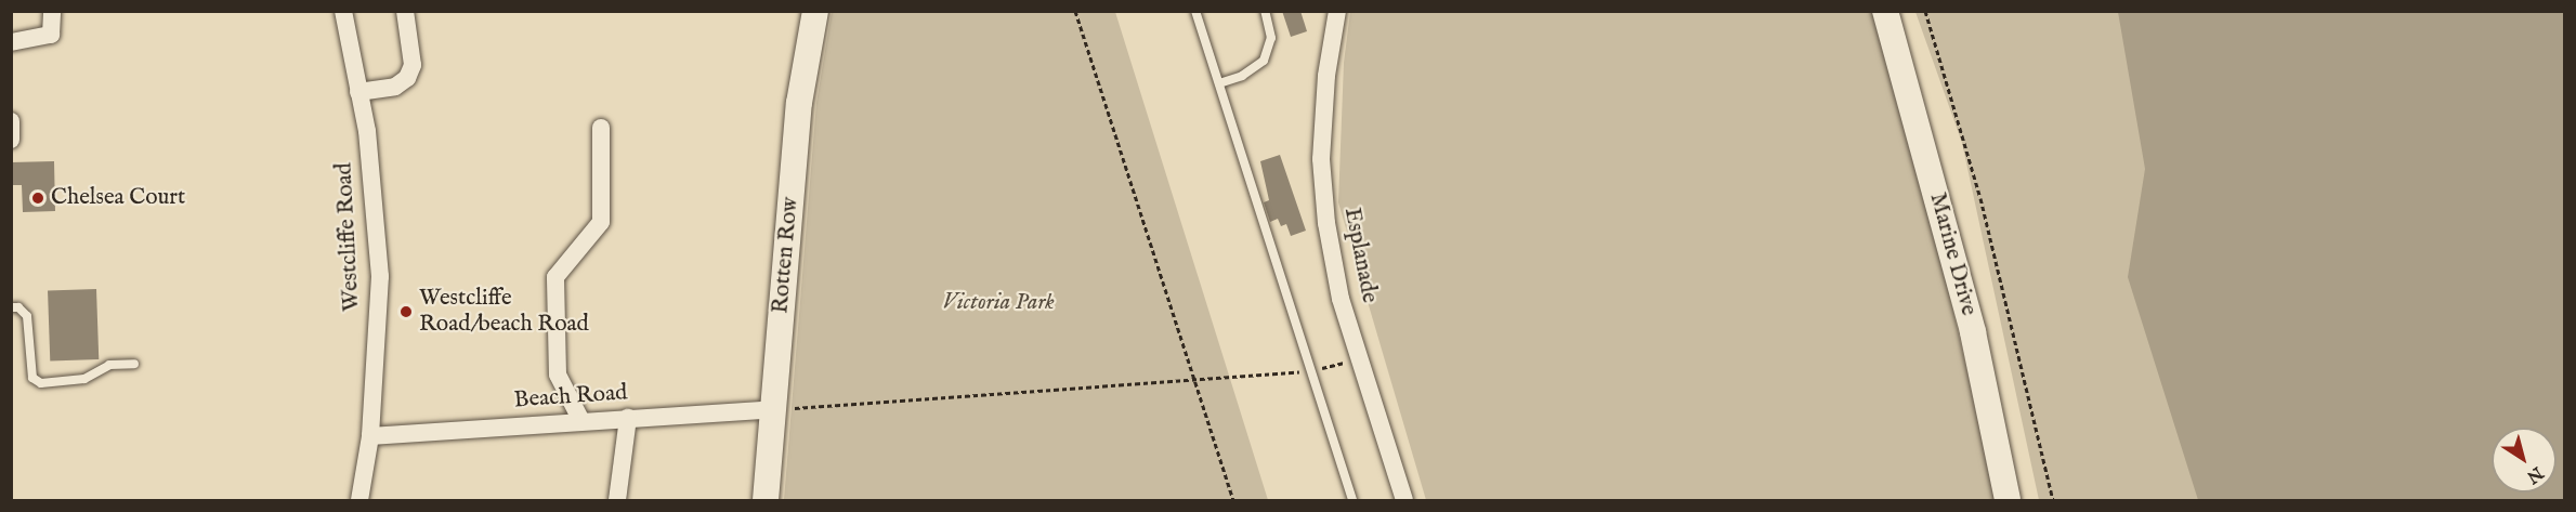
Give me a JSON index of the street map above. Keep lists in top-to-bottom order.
{
  "streets": {
    "street": [
      "Westcliffe Road",
      "Marine Drive",
      "Rotten Row",
      "Esplanade",
      "Beach Road"
    ]
  },
  "crossings": [
    ["Westcliffe Road", "Beach Road"],
    ["Rotten Row", "Beach Road"]
  ],
  "parks": ["Victoria Park"],
  "places": ["Chelsea Court", "Westcliffe Road/beach Road"],
  "north": "bottom right"
}
